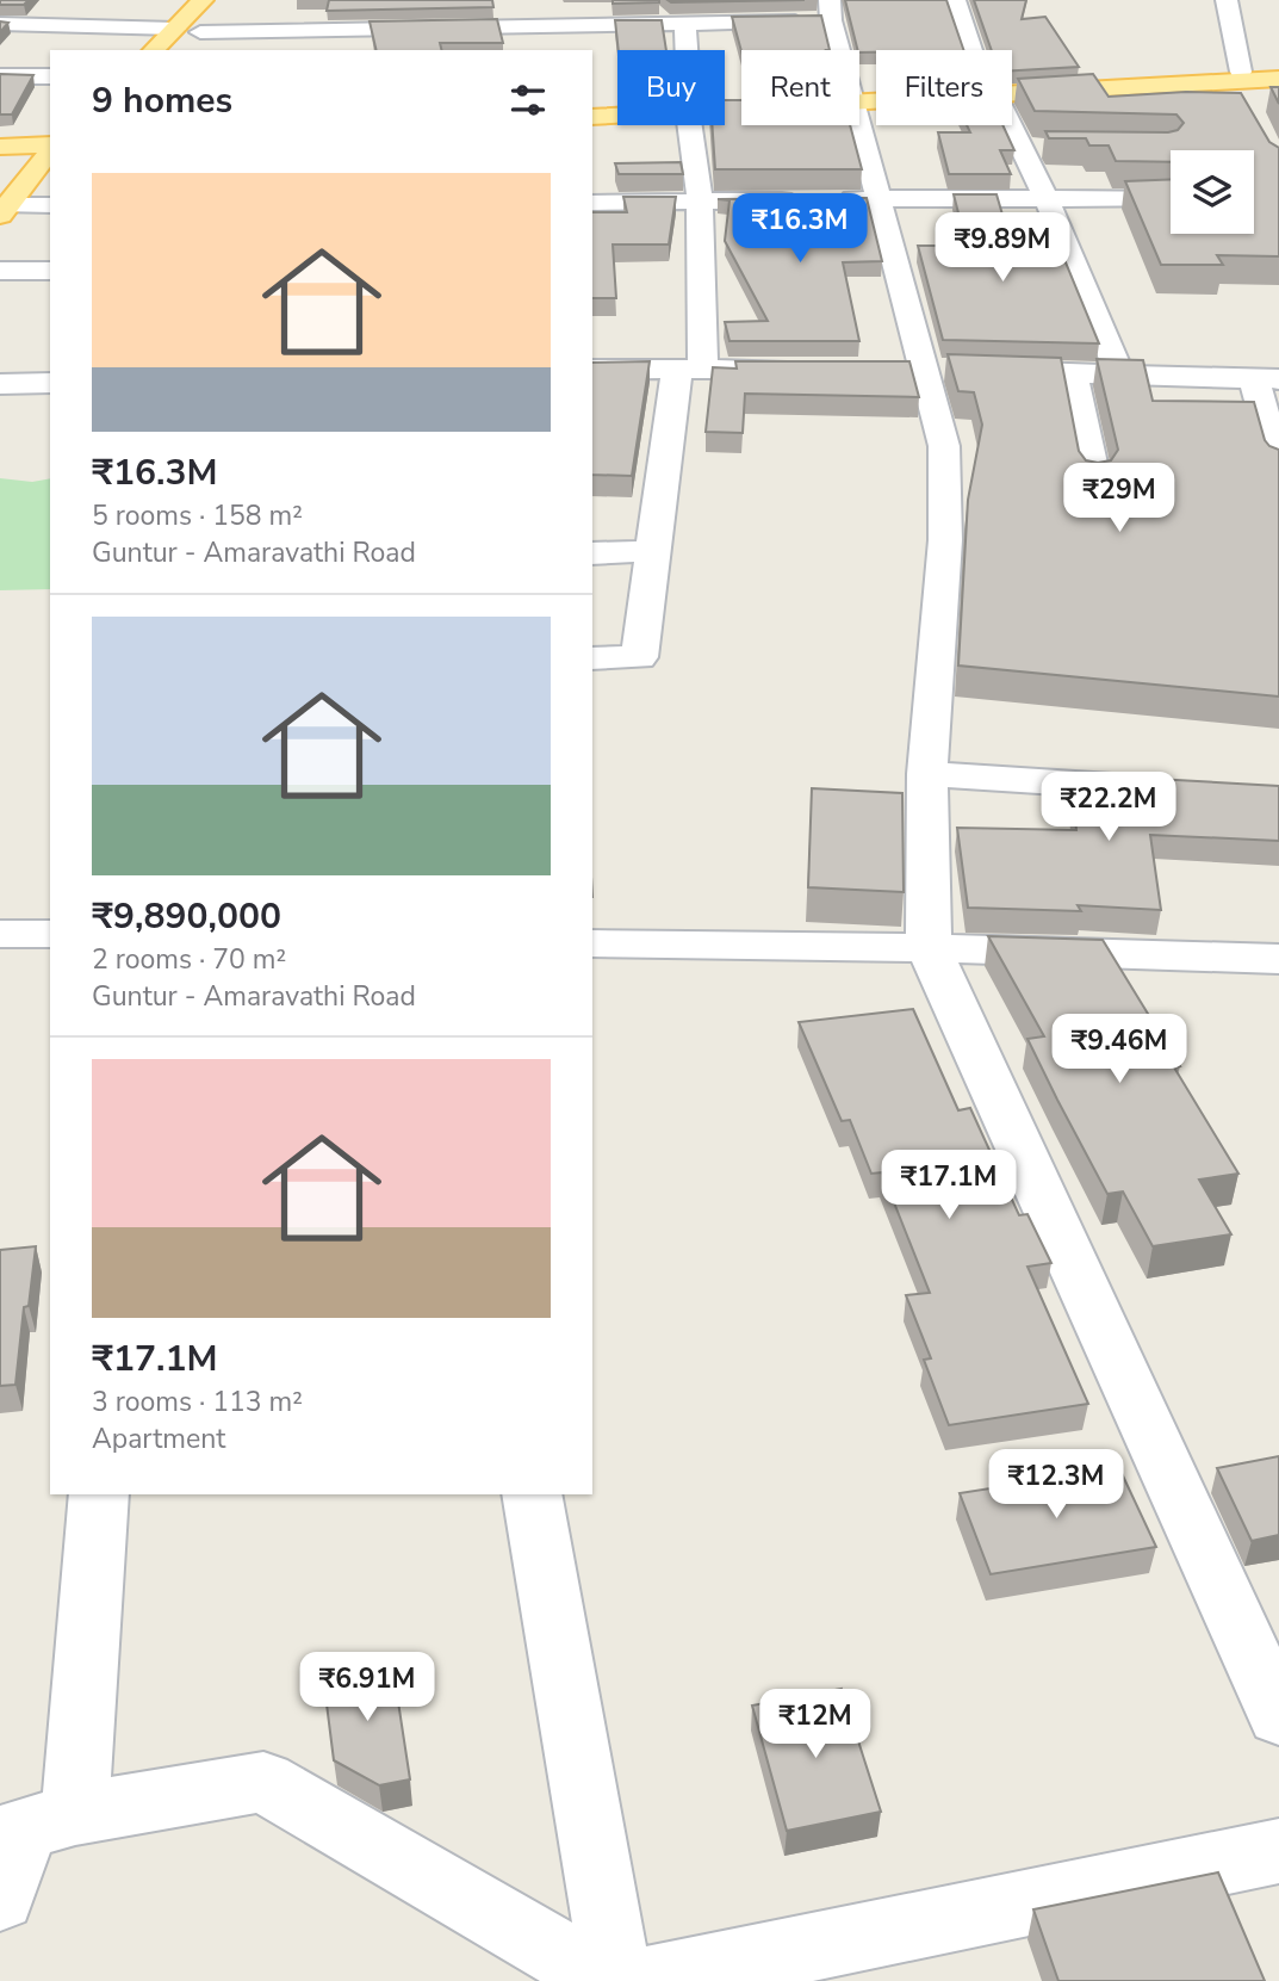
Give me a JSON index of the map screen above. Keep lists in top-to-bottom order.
{
  "page": {
    "chip": ["Buy", "Rent", "Filters"],
    "heading": "9 homes",
    "list": [
      {
        "name": "₹16.3M",
        "note": "5 rooms · 158 m² · Guntur - Amaravathi Road"
      },
      {
        "name": "₹9,890,000",
        "note": "2 rooms · 70 m² · Guntur - Amaravathi Road"
      },
      {
        "name": "₹17.1M",
        "note": "3 rooms · 113 m² · Apartment"
      }
    ],
    "price": [
      "₹16.3M",
      "₹9.89M",
      "₹29M",
      "₹22.2M",
      "₹9.46M",
      "₹17.1M",
      "₹12.3M",
      "₹6.91M",
      "₹12M"
    ]
  }
}
